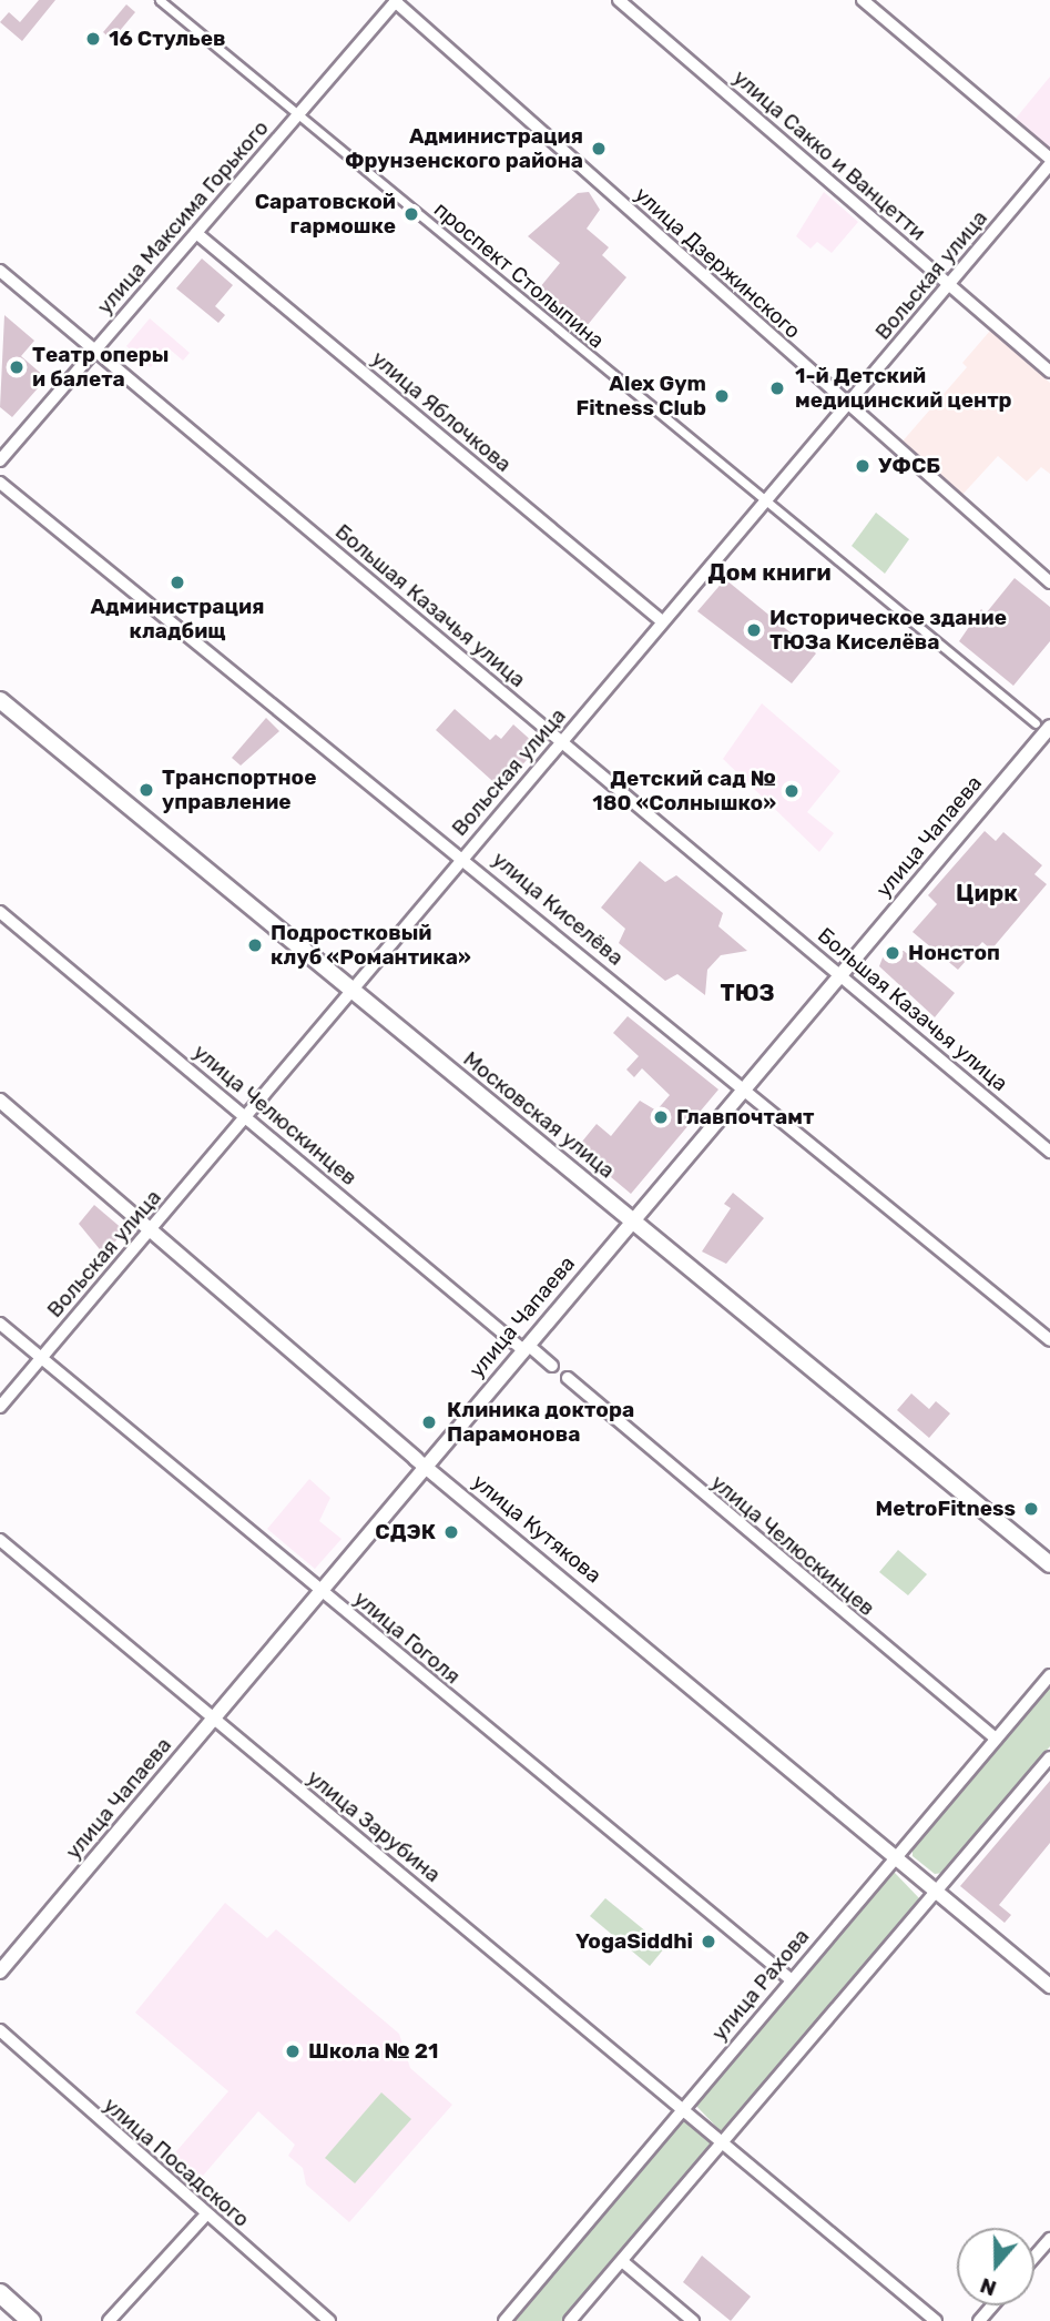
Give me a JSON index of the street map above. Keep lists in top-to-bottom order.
{
  "streets": {
    "main road": ["Московская улица"],
    "street": [
      "улица Сакко и Ванцетти",
      "улица Максима Горького",
      "улица Дзержинского",
      "проспект Столыпина",
      "Вольская улица",
      "улица Яблочкова",
      "Большая Казачья улица",
      "улица Чапаева",
      "улица Киселёва",
      "улица Челюскинцев",
      "улица Кутякова",
      "улица Гоголя",
      "улица Зарубина",
      "улица Рахова",
      "улица Посадского"
    ]
  },
  "crossings": [
    ["улица Сакко и Ванцетти", "Вольская улица"],
    ["улица Максима Горького", "улица Дзержинского"],
    ["улица Максима Горького", "проспект Столыпина"],
    ["улица Максима Горького", "улица Яблочкова"],
    ["улица Максима Горького", "Большая Казачья улица"],
    ["улица Дзержинского", "Вольская улица"],
    ["проспект Столыпина", "Вольская улица"],
    ["проспект Столыпина", "улица Чапаева"],
    ["Вольская улица", "улица Яблочкова"],
    ["Вольская улица", "Большая Казачья улица"],
    ["Вольская улица", "улица Киселёва"],
    ["Вольская улица", "улица Челюскинцев"],
    ["Вольская улица", "Московская улица"],
    ["Вольская улица", "улица Кутякова"],
    ["Вольская улица", "улица Гоголя"],
    ["Большая Казачья улица", "улица Чапаева"],
    ["улица Чапаева", "улица Киселёва"],
    ["улица Чапаева", "улица Челюскинцев"],
    ["улица Чапаева", "Московская улица"],
    ["улица Чапаева", "улица Кутякова"],
    ["улица Чапаева", "улица Гоголя"],
    ["улица Чапаева", "улица Зарубина"],
    ["улица Челюскинцев", "улица Рахова"],
    ["улица Кутякова", "улица Рахова"],
    ["улица Гоголя", "улица Рахова"],
    ["улица Зарубина", "улица Рахова"]
  ],
  "districts": ["Дом книги", "Цирк", "ТЮЗ"],
  "places": [
    "16 Стульев",
    "Администрация Фрунзенского района",
    "Саратовской гармошке",
    "Театр оперы и балета",
    "1-й Детский медицинский центр",
    "Alex Gym Fitness Club",
    "УФСБ",
    "Администрация кладбищ",
    "Историческое здание ТЮЗа Киселёва",
    "Транспортное управление",
    "Детский сад № 180 «Солнышко»",
    "Подростковый клуб «Романтика»",
    "Нонстоп",
    "Главпочтамт",
    "Клиника доктора Парамонова",
    "MetroFitness",
    "СДЭК",
    "YogaSiddhi",
    "Школа № 21"
  ],
  "north": "bottom"
}
